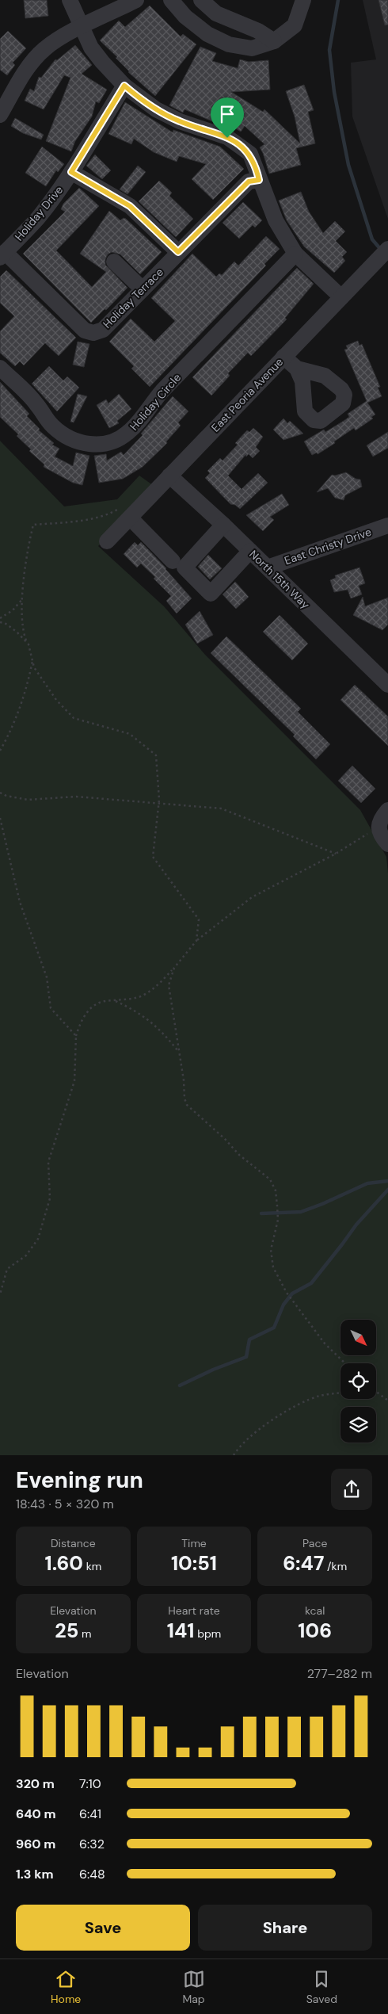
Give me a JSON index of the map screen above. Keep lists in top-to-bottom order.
{
  "streets": {
    "street": [
      "Holiday Drive",
      "Holiday Terrace",
      "East Peoria Avenue",
      "Holiday Circle",
      "East Christy Drive",
      "North 15th Way"
    ]
  },
  "crossings": [
    ["Holiday Drive", "Holiday Terrace"],
    ["East Peoria Avenue", "North 15th Way"],
    ["East Christy Drive", "North 15th Way"]
  ],
  "north": "bottom right",
  "page": {
    "heading": ["Evening run", "18:43 · 5 × 320 m"],
    "stats": [
      ["Distance", "1.60 km"],
      ["Time", "10:51"],
      ["Pace", "6:47 /km"],
      ["Elevation", "25 m"],
      ["Heart rate", "141 bpm"],
      ["kcal", "106"]
    ],
    "chart": ["Elevation", "277–282 m"],
    "list": [
      {
        "name": "320 m",
        "note": "7:10"
      },
      {
        "name": "640 m",
        "note": "6:41"
      },
      {
        "name": "960 m",
        "note": "6:32"
      },
      {
        "name": "1.3 km",
        "note": "6:48"
      }
    ],
    "buttons": ["Save", "Share"],
    "tabs": ["Home", "Map", "Saved"]
  }
}
